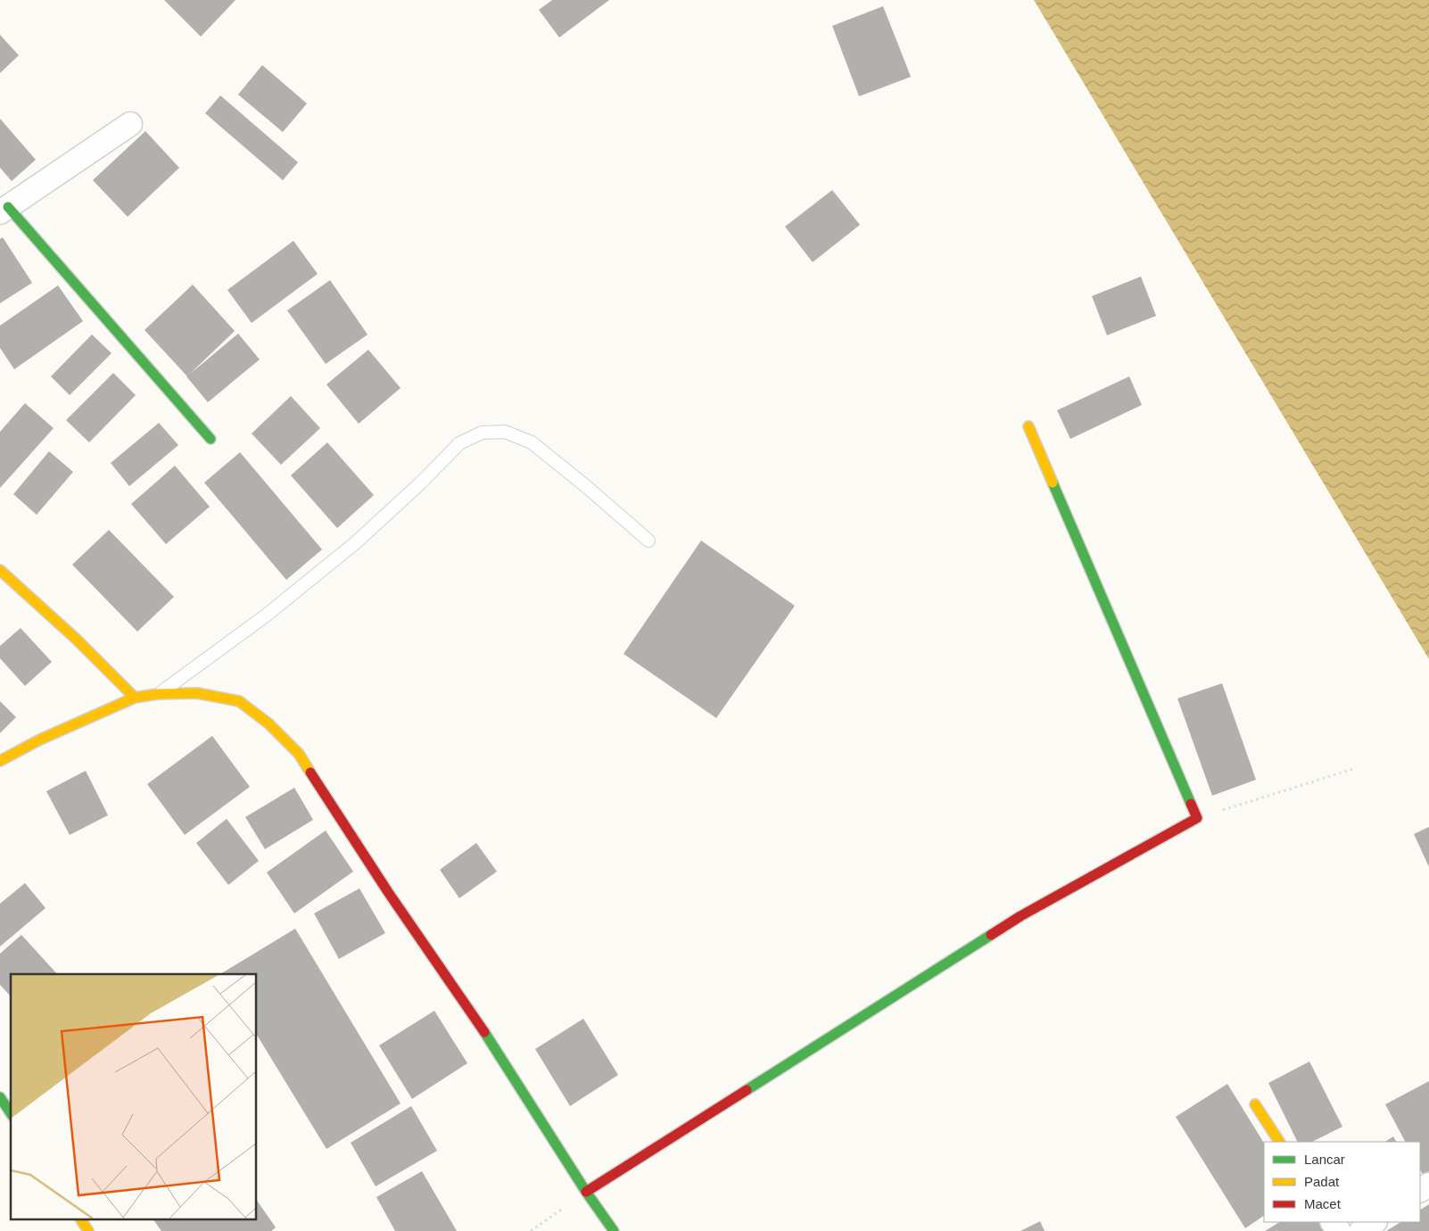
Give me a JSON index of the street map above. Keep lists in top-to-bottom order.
{
  "legend": ["Lancar", "Padat", "Macet"]
}
